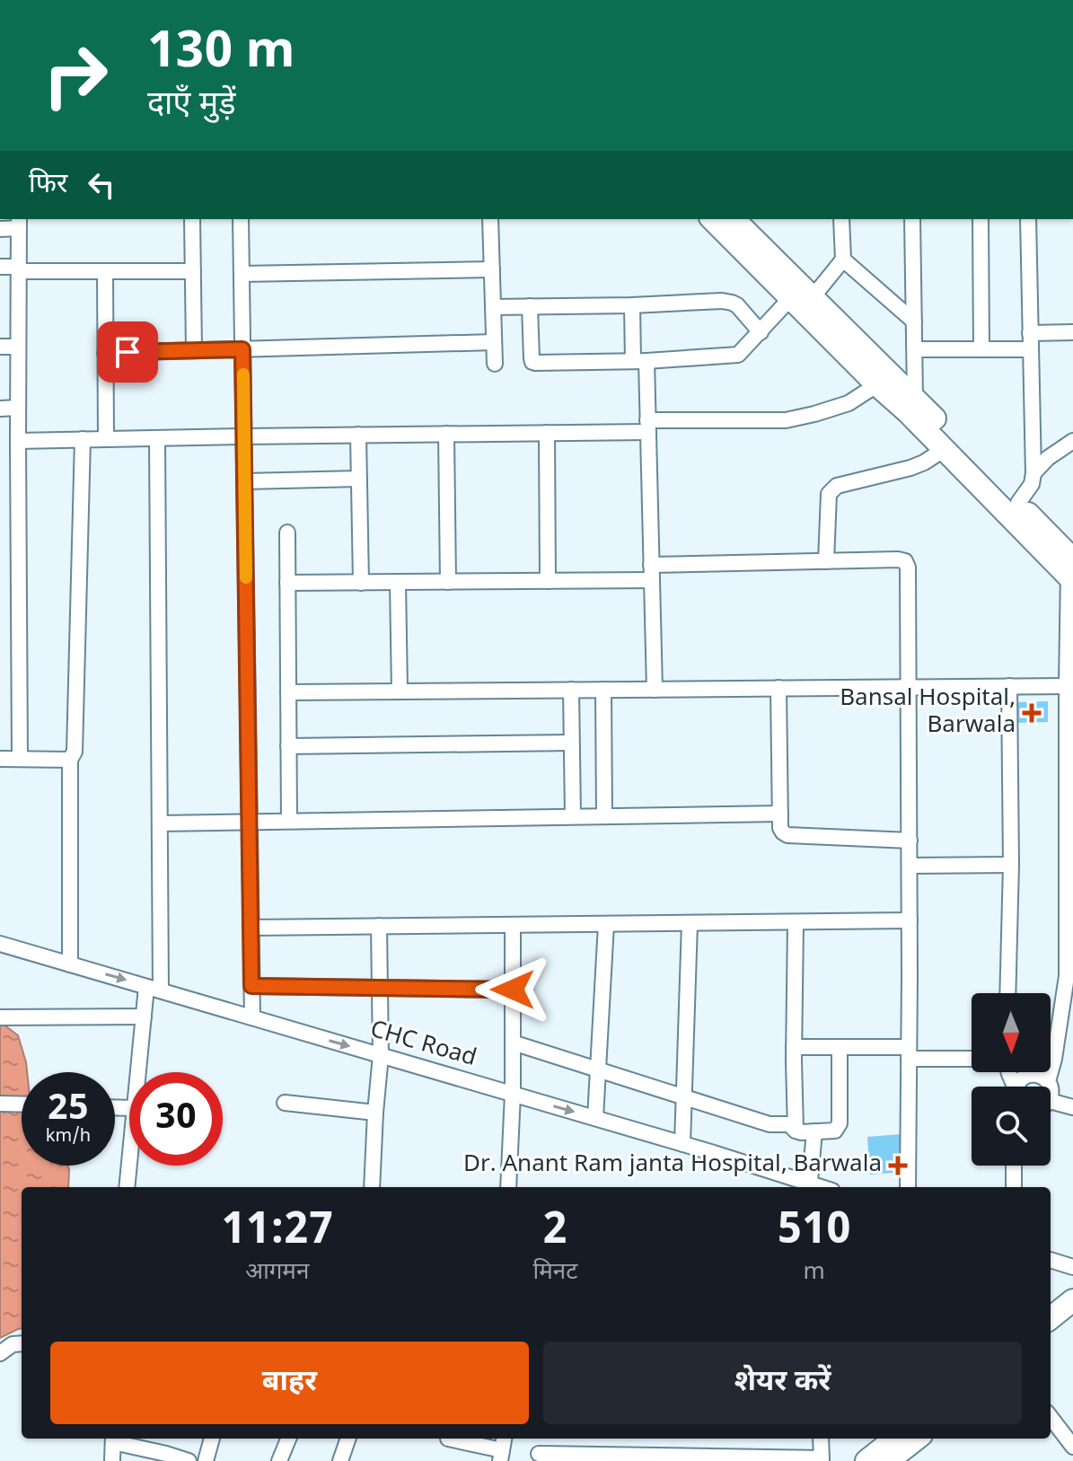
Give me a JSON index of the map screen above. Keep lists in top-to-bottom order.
{
  "streets": {
    "street": ["CHC Road"]
  },
  "places": {
    "health": ["Bansal Hospital, Barwala", "Dr. Anant Ram janta Hospital, Barwala"]
  },
  "north": "bottom",
  "page": {
    "turn": ["130 m", "दाएँ मुड़ें"],
    "then": "फिर",
    "speed": "25 km/h",
    "limit": "30",
    "eta": [
      "11:27",
      "आगमन",
      "2",
      "मिनट",
      "510",
      "m"
    ],
    "buttons": ["बाहर", "शेयर करें"]
  }
}
